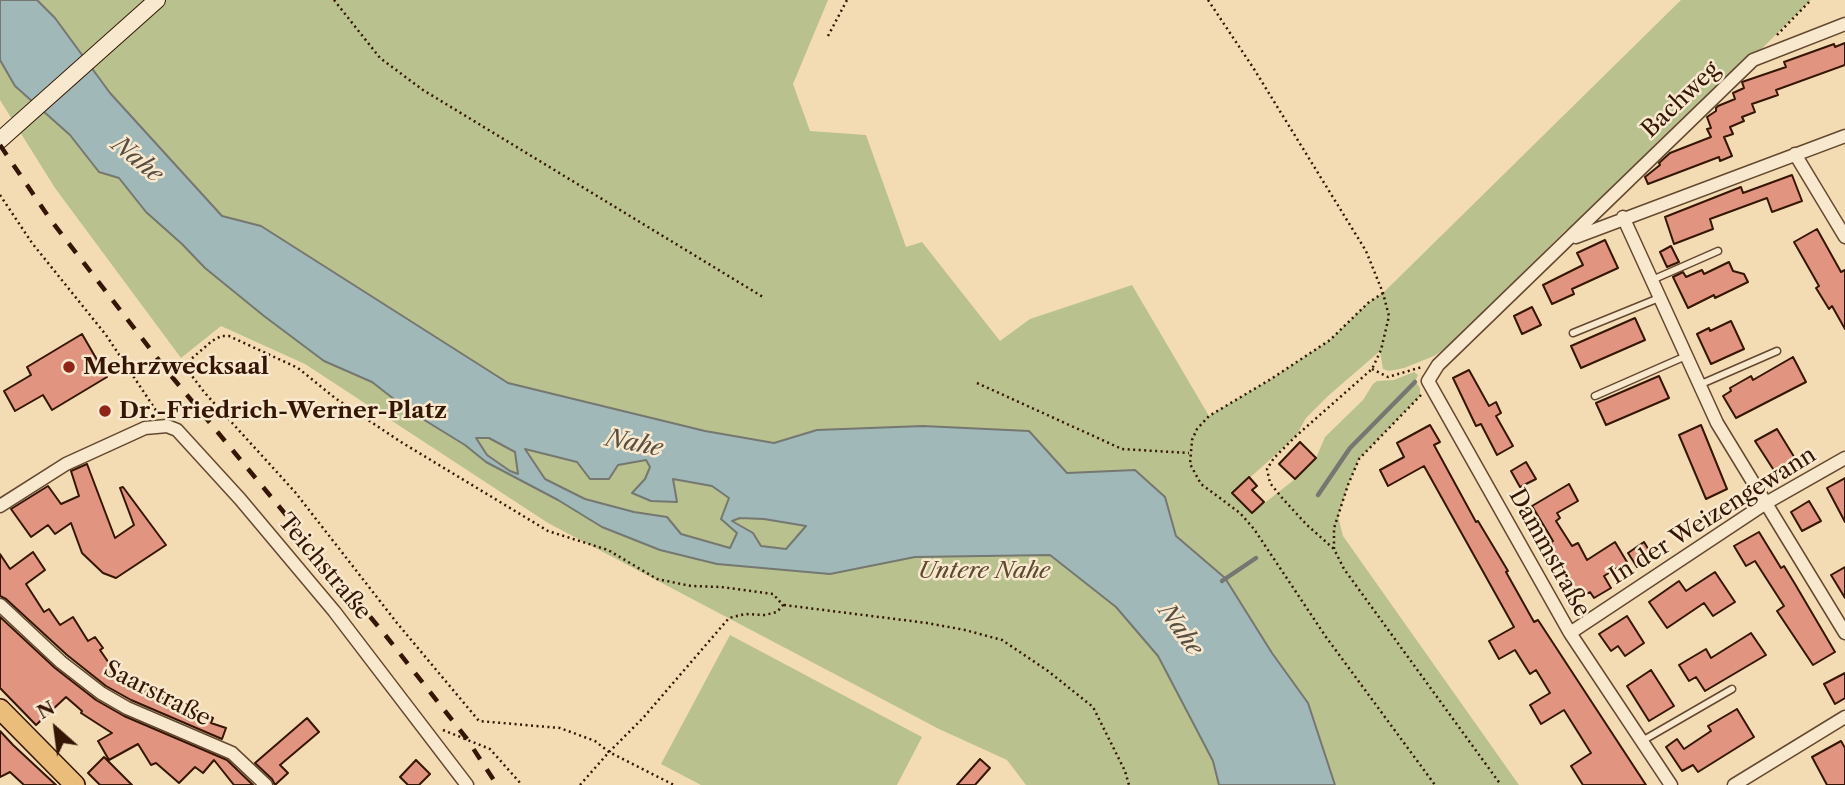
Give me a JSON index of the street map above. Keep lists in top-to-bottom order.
{
  "streets": {
    "street": [
      "Bachweg",
      "In der Weizengewann",
      "Dammstraße",
      "Teichstraße",
      "Saarstraße"
    ]
  },
  "crossings": [
    ["Bachweg", "Dammstraße"],
    ["In der Weizengewann", "Dammstraße"]
  ],
  "water": ["Nahe"],
  "parks": ["Untere Nahe"],
  "places": ["Mehrzwecksaal", "Dr.-Friedrich-Werner-Platz"],
  "north": "top left"
}
